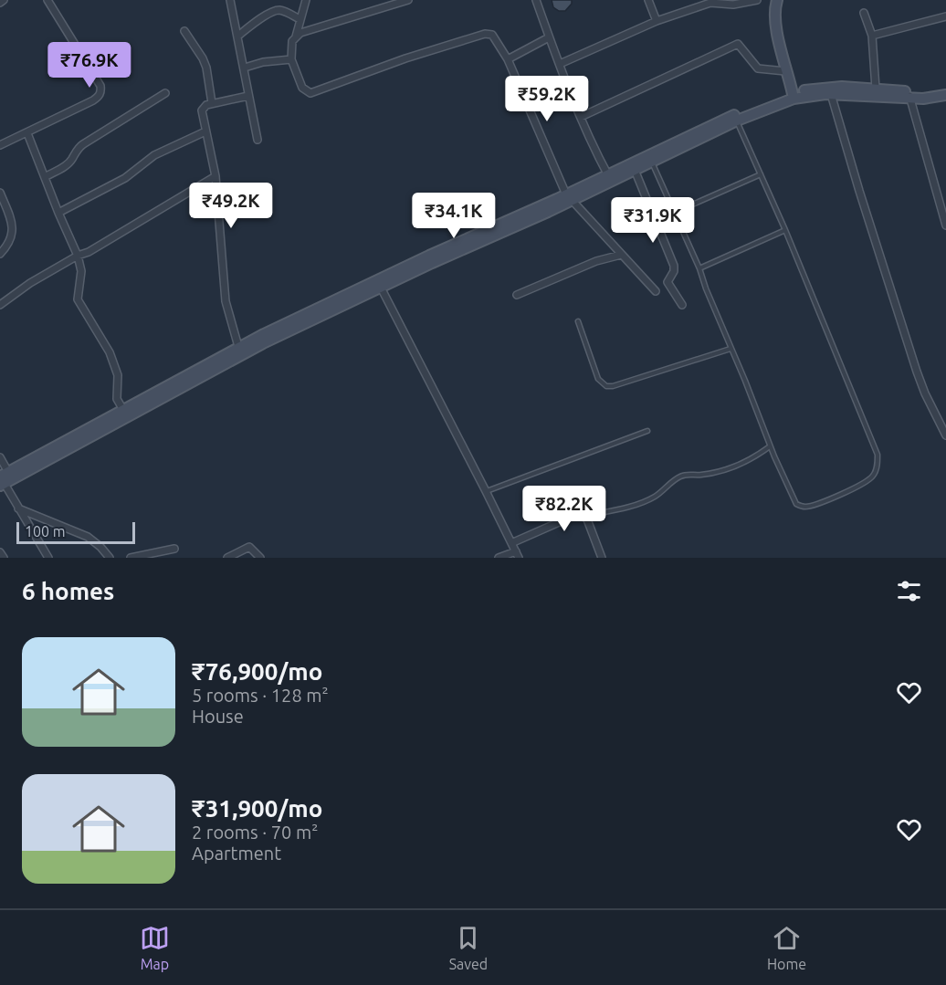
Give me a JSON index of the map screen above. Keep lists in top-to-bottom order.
{
  "scale_bar": "100 m",
  "page": {
    "price": [
      "₹76.9K",
      "₹59.2K",
      "₹49.2K",
      "₹34.1K",
      "₹31.9K",
      "₹82.2K"
    ],
    "scale": "100 m",
    "heading": "6 homes",
    "list": [
      {
        "name": "₹76,900/mo",
        "note": "5 rooms · 128 m² · House"
      },
      {
        "name": "₹31,900/mo",
        "note": "2 rooms · 70 m² · Apartment"
      }
    ],
    "tabs": ["Map", "Saved", "Home"]
  }
}
